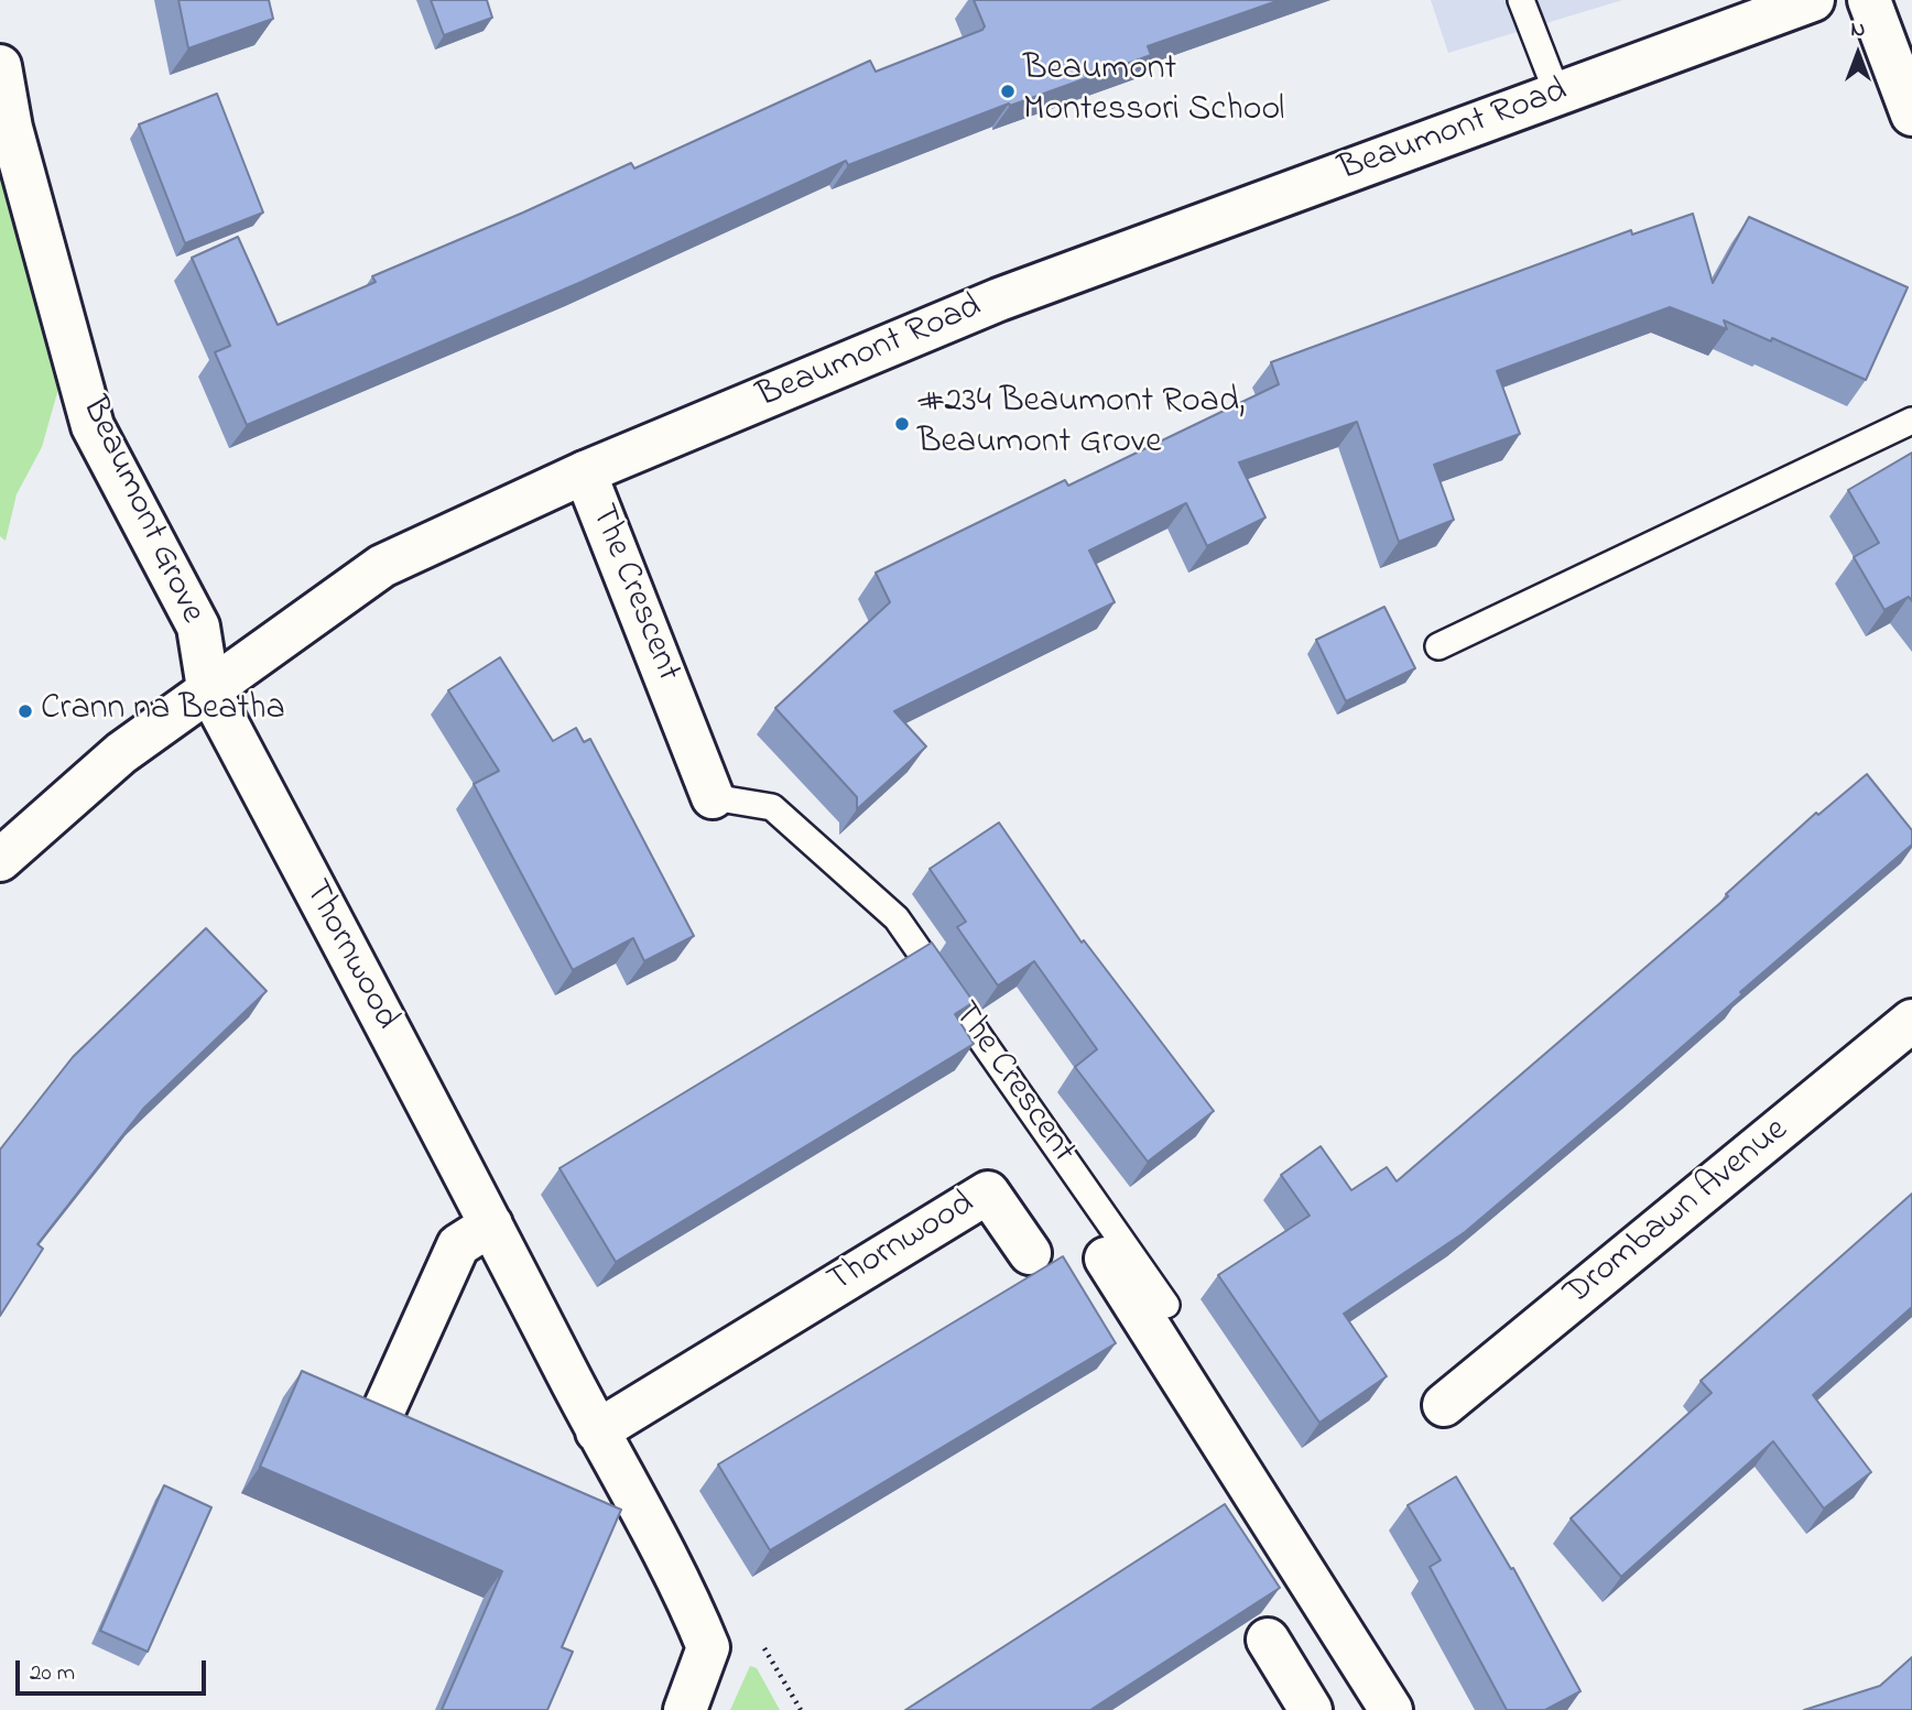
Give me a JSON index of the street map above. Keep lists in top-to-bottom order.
{
  "streets": {
    "street": [
      "Beaumont Road",
      "Beaumont Grove",
      "The Crescent",
      "Thornwood",
      "Drombawn Avenue"
    ]
  },
  "crossings": [
    ["Beaumont Road", "Beaumont Grove"],
    ["Beaumont Road", "The Crescent"],
    ["Beaumont Road", "Thornwood"],
    ["Beaumont Grove", "Thornwood"]
  ],
  "places": ["Beaumont Montessori School", "#234 Beaumont Road, Beaumont Grove", "Crann na Beatha"],
  "scale_bar": "20 m",
  "north": "top"
}
